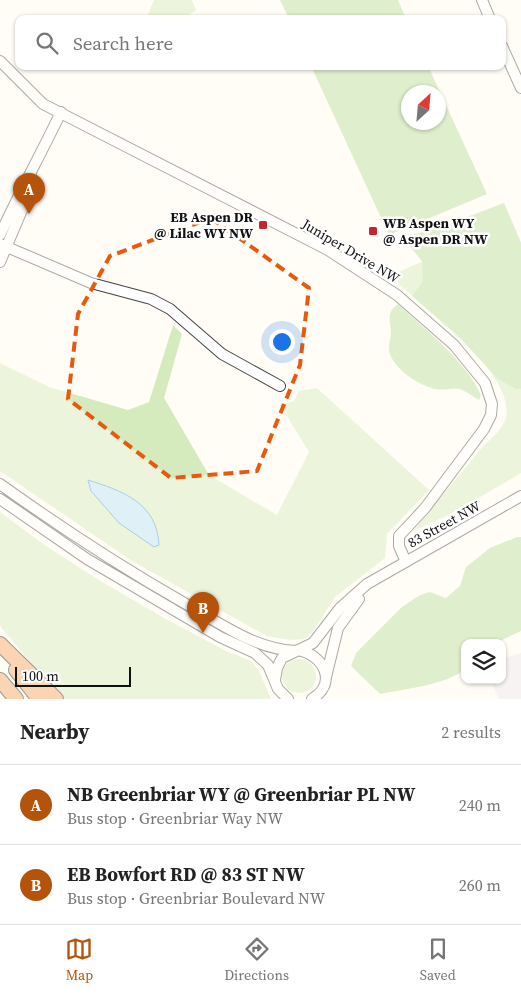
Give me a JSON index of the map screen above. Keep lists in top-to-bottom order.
{
  "streets": {
    "street": ["Juniper Drive NW", "83 Street NW"]
  },
  "crossings": [
    ["Juniper Drive NW", "83 Street NW"]
  ],
  "places": {
    "transit": ["EB Aspen DR @ Lilac WY NW", "WB Aspen WY @ Aspen DR NW"]
  },
  "scale_bar": "100 m",
  "north": "top right",
  "page": {
    "search": "Search here",
    "pins": ["A", "B"],
    "scale": "100 m",
    "heading": ["Nearby", "2 results"],
    "list": [
      {
        "mark": "A",
        "name": "NB Greenbriar WY @ Greenbriar PL NW",
        "note": "Bus stop · Greenbriar Way NW",
        "value": "240 m"
      },
      {
        "mark": "B",
        "name": "EB Bowfort RD @ 83 ST NW",
        "note": "Bus stop · Greenbriar Boulevard NW",
        "value": "260 m"
      }
    ],
    "nav": ["Map", "Directions", "Saved"]
  }
}
